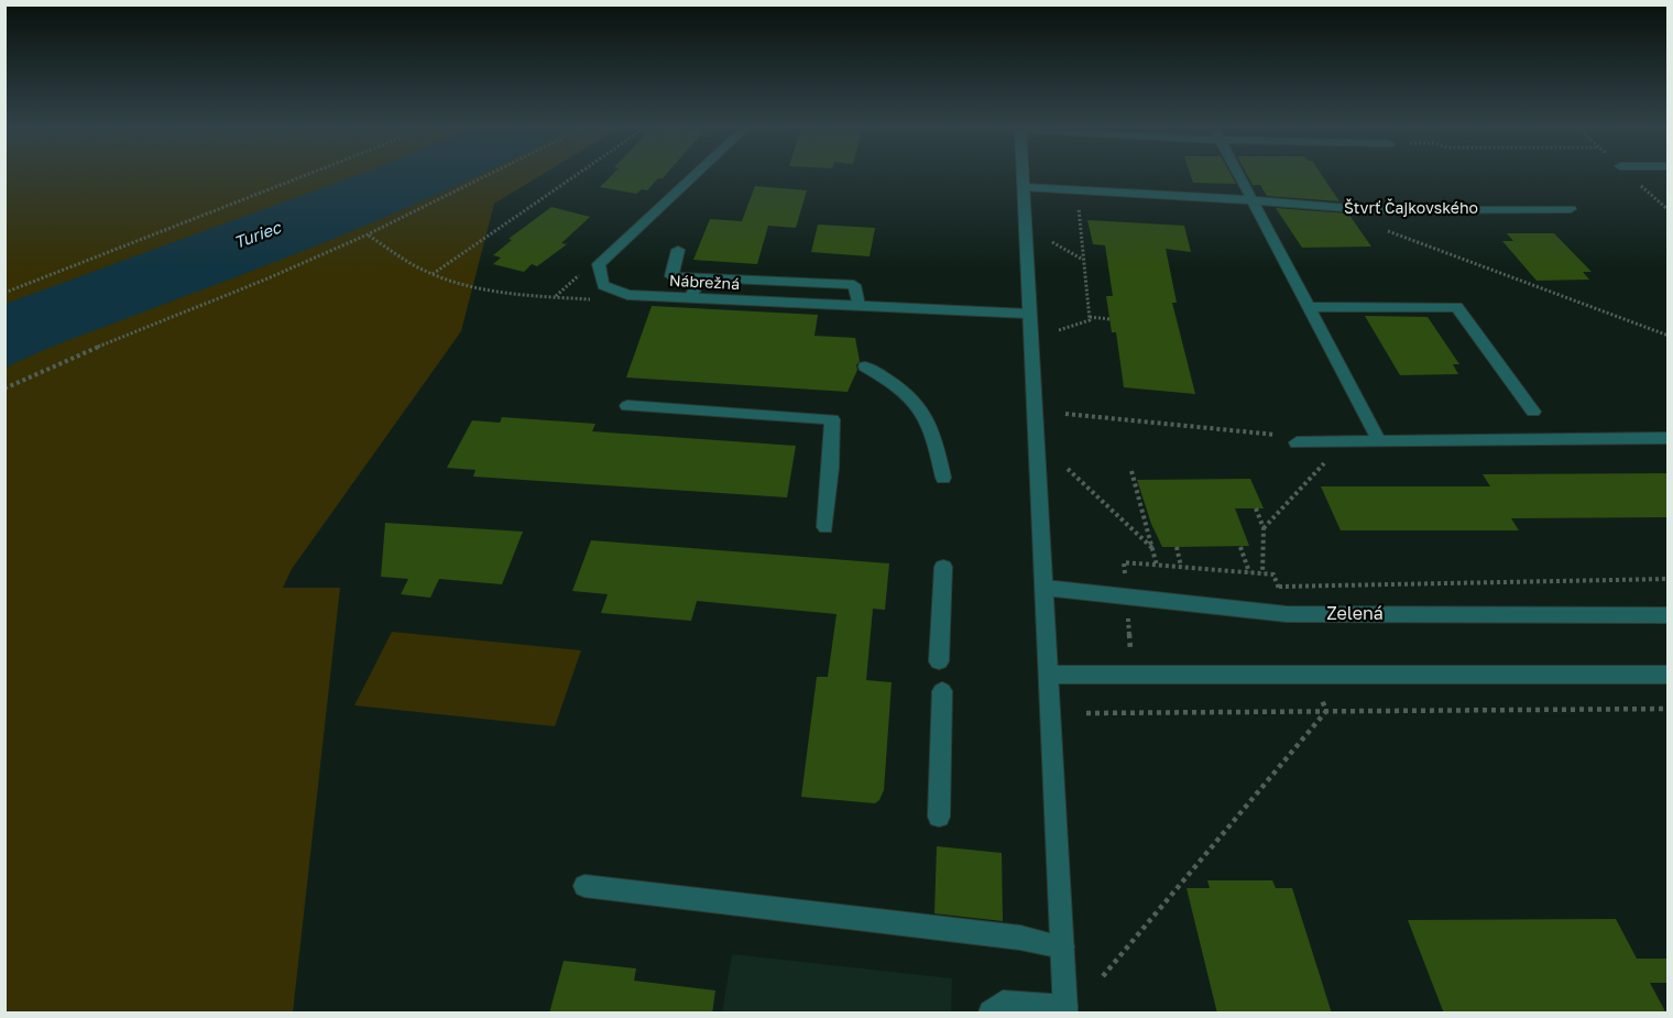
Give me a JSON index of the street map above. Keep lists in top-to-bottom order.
{
  "streets": {
    "street": ["Štvrť Čajkovského", "Nábrežná", "Zelená"]
  },
  "water": ["Turiec"]
}
